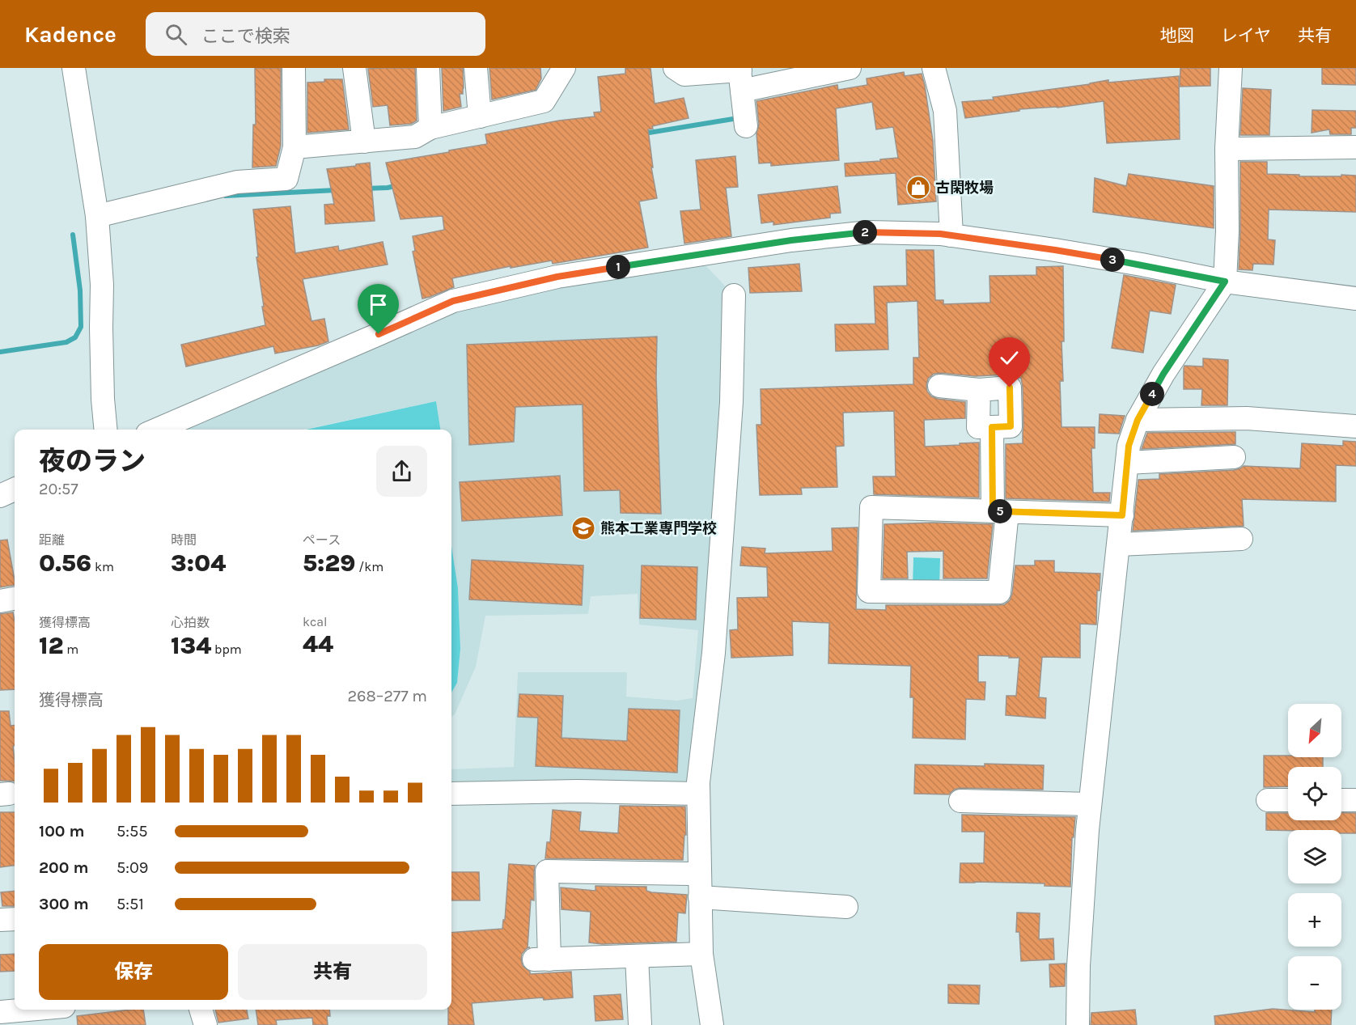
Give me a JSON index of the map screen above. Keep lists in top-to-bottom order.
{
  "places": {
    "shop": ["古閑牧場"],
    "school or university": ["熊本工業専門学校"]
  },
  "north": "bottom left",
  "page": {
    "header": "Kadence",
    "search": "ここで検索",
    "nav": ["地図", "レイヤ", "共有"],
    "pins": [
      "2",
      "3",
      "1",
      "4",
      "5"
    ],
    "heading": ["夜のラン", "20:57"],
    "stats": [
      ["距離", "0.56 km"],
      ["時間", "3:04"],
      ["ペース", "5:29 /km"],
      ["獲得標高", "12 m"],
      ["心拍数", "134 bpm"],
      ["kcal", "44"]
    ],
    "chart": ["獲得標高", "268–277 m"],
    "map_buttons": ["+", "−"],
    "list": [
      {
        "name": "100 m",
        "note": "5:55"
      },
      {
        "name": "200 m",
        "note": "5:09"
      },
      {
        "name": "300 m",
        "note": "5:51"
      }
    ],
    "buttons": ["保存", "共有"]
  }
}
